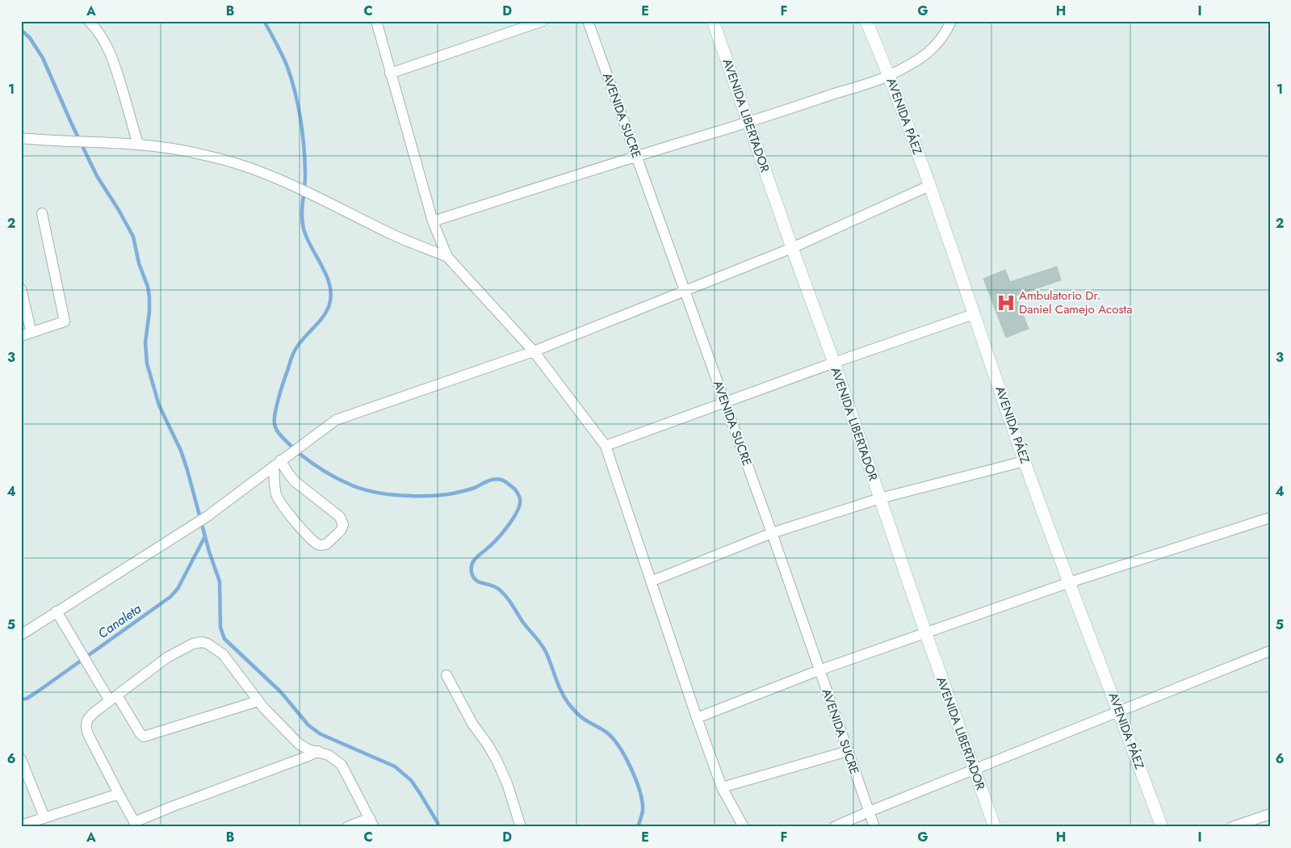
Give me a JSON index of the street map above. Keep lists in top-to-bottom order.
{
  "streets": {
    "main road": ["AVENIDA LIBERTADOR", "AVENIDA PÁEZ"],
    "street": ["AVENIDA SUCRE"]
  },
  "water": ["Canaleta"],
  "places": {
    "hospital": ["Ambulatorio Dr. Daniel Camejo Acosta"]
  },
  "grid": {
    "columns": [
      "A",
      "B",
      "C",
      "D",
      "E",
      "F",
      "G",
      "H",
      "I"
    ],
    "rows": [
      "1",
      "2",
      "3",
      "4",
      "5",
      "6"
    ]
  }
}
